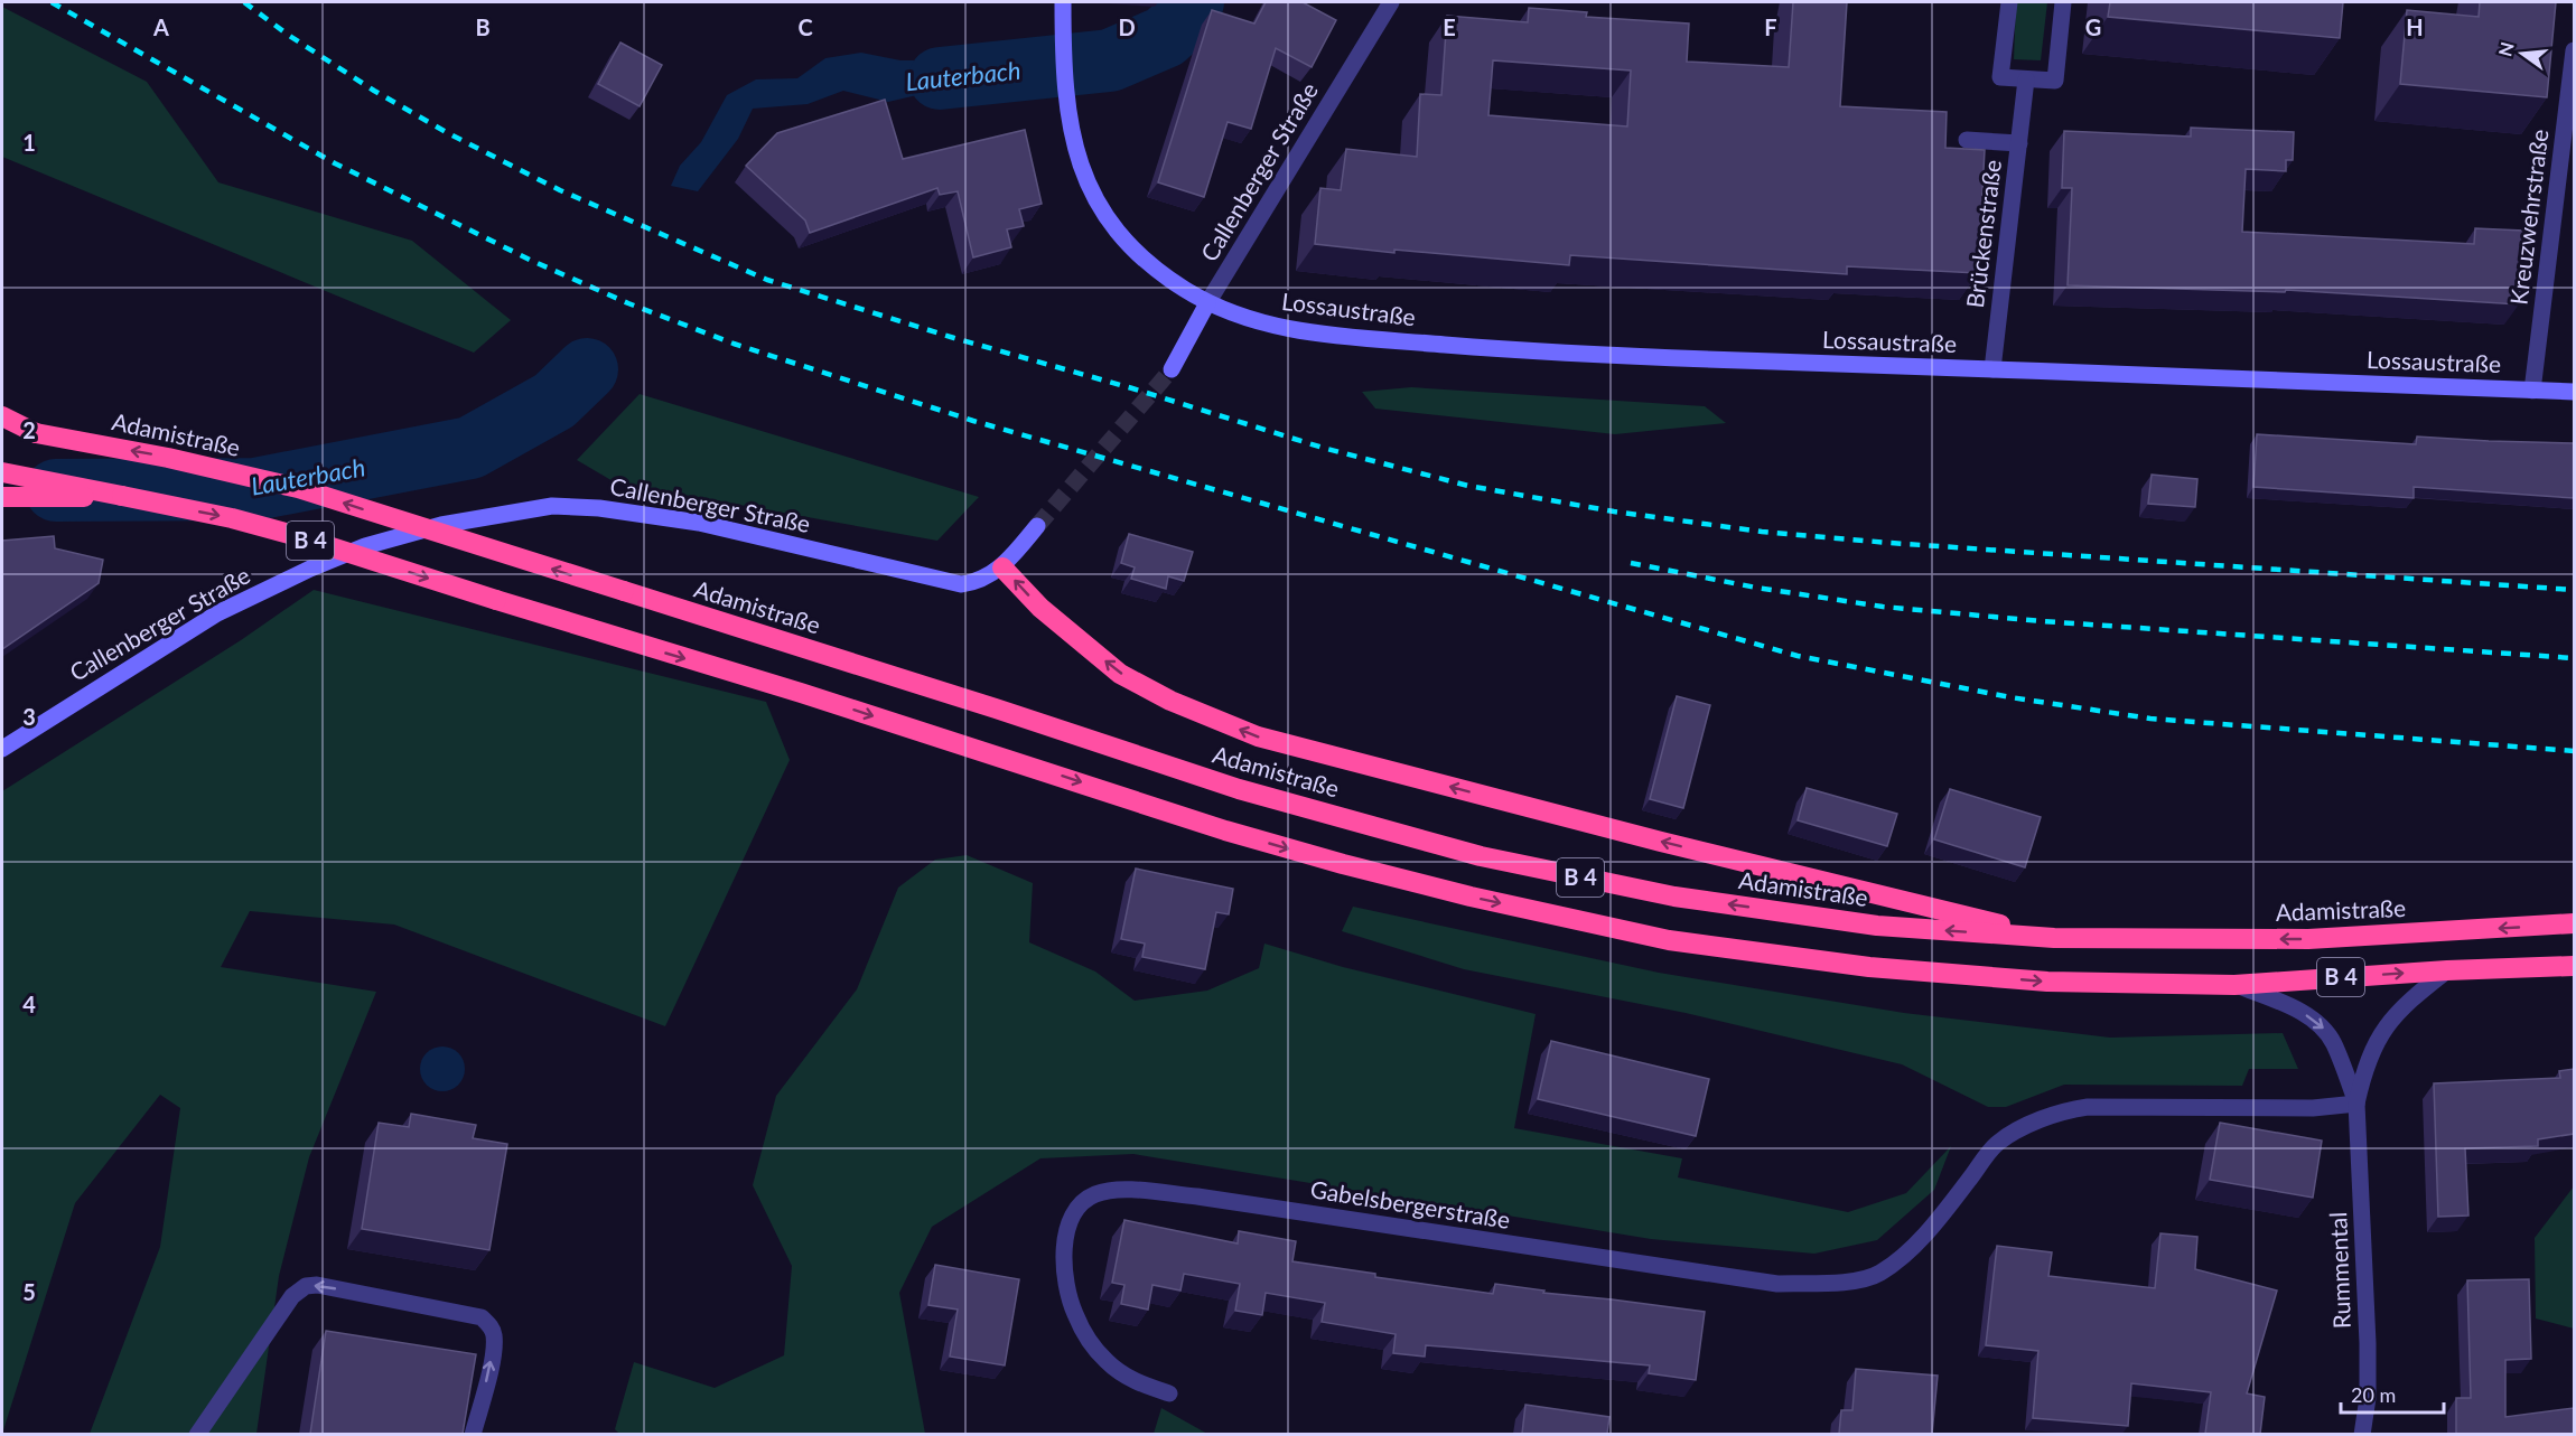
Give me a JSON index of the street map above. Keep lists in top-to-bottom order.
{
  "streets": {
    "highway": ["Adamistraße", "B 4"],
    "street": [
      "Callenberger Straße",
      "Kreuzwehrstraße",
      "Brückenstraße",
      "Lossaustraße",
      "Gabelsbergerstraße",
      "Rummental"
    ]
  },
  "crossings": [
    ["Callenberger Straße", "Lossaustraße"],
    ["Kreuzwehrstraße", "Lossaustraße"],
    ["Brückenstraße", "Lossaustraße"],
    ["B 4", "Rummental"],
    ["Gabelsbergerstraße", "Rummental"]
  ],
  "water": ["Lauterbach"],
  "scale_bar": "20 m",
  "north": "left",
  "grid": {
    "columns": [
      "A",
      "B",
      "C",
      "D",
      "E",
      "F",
      "G",
      "H"
    ],
    "rows": [
      "1",
      "2",
      "3",
      "4",
      "5"
    ]
  }
}
